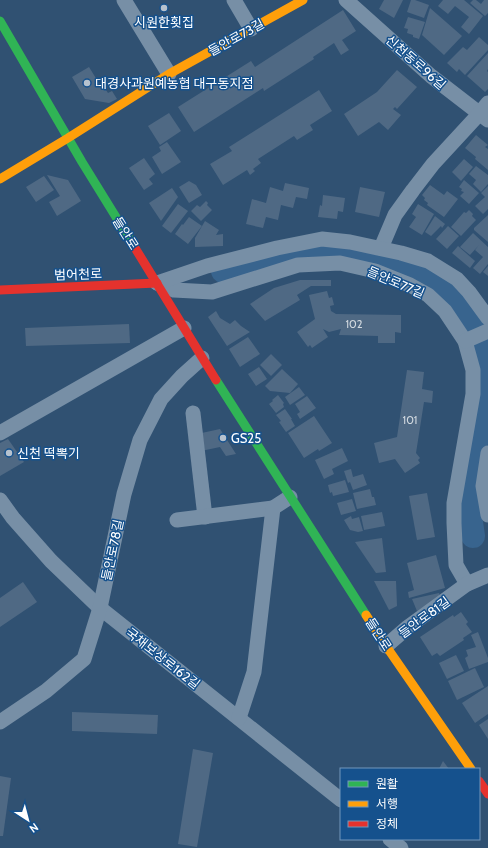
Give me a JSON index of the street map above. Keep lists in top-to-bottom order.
{
  "streets": {
    "main road": ["들안로73길", "들안로", "범어천로"],
    "street": [
      "신천동로96길",
      "들안로77길",
      "들안로78길",
      "들안로81길",
      "국채보상로162길"
    ]
  },
  "crossings": [
    ["들안로73길", "들안로"],
    ["들안로", "범어천로"],
    ["들안로", "들안로77길"],
    ["들안로", "들안로78길"],
    ["들안로", "들안로81길"],
    ["범어천로", "들안로77길"],
    ["들안로77길", "들안로81길"],
    ["들안로78길", "국채보상로162길"]
  ],
  "places": [
    "시원한횟집",
    "대경사과원예농협 대구동지점",
    "GS25",
    "신천 떡뽁기"
  ],
  "house_numbers": ["102", "101"],
  "legend": ["원활", "서행", "정체"],
  "north": "bottom right"
}
